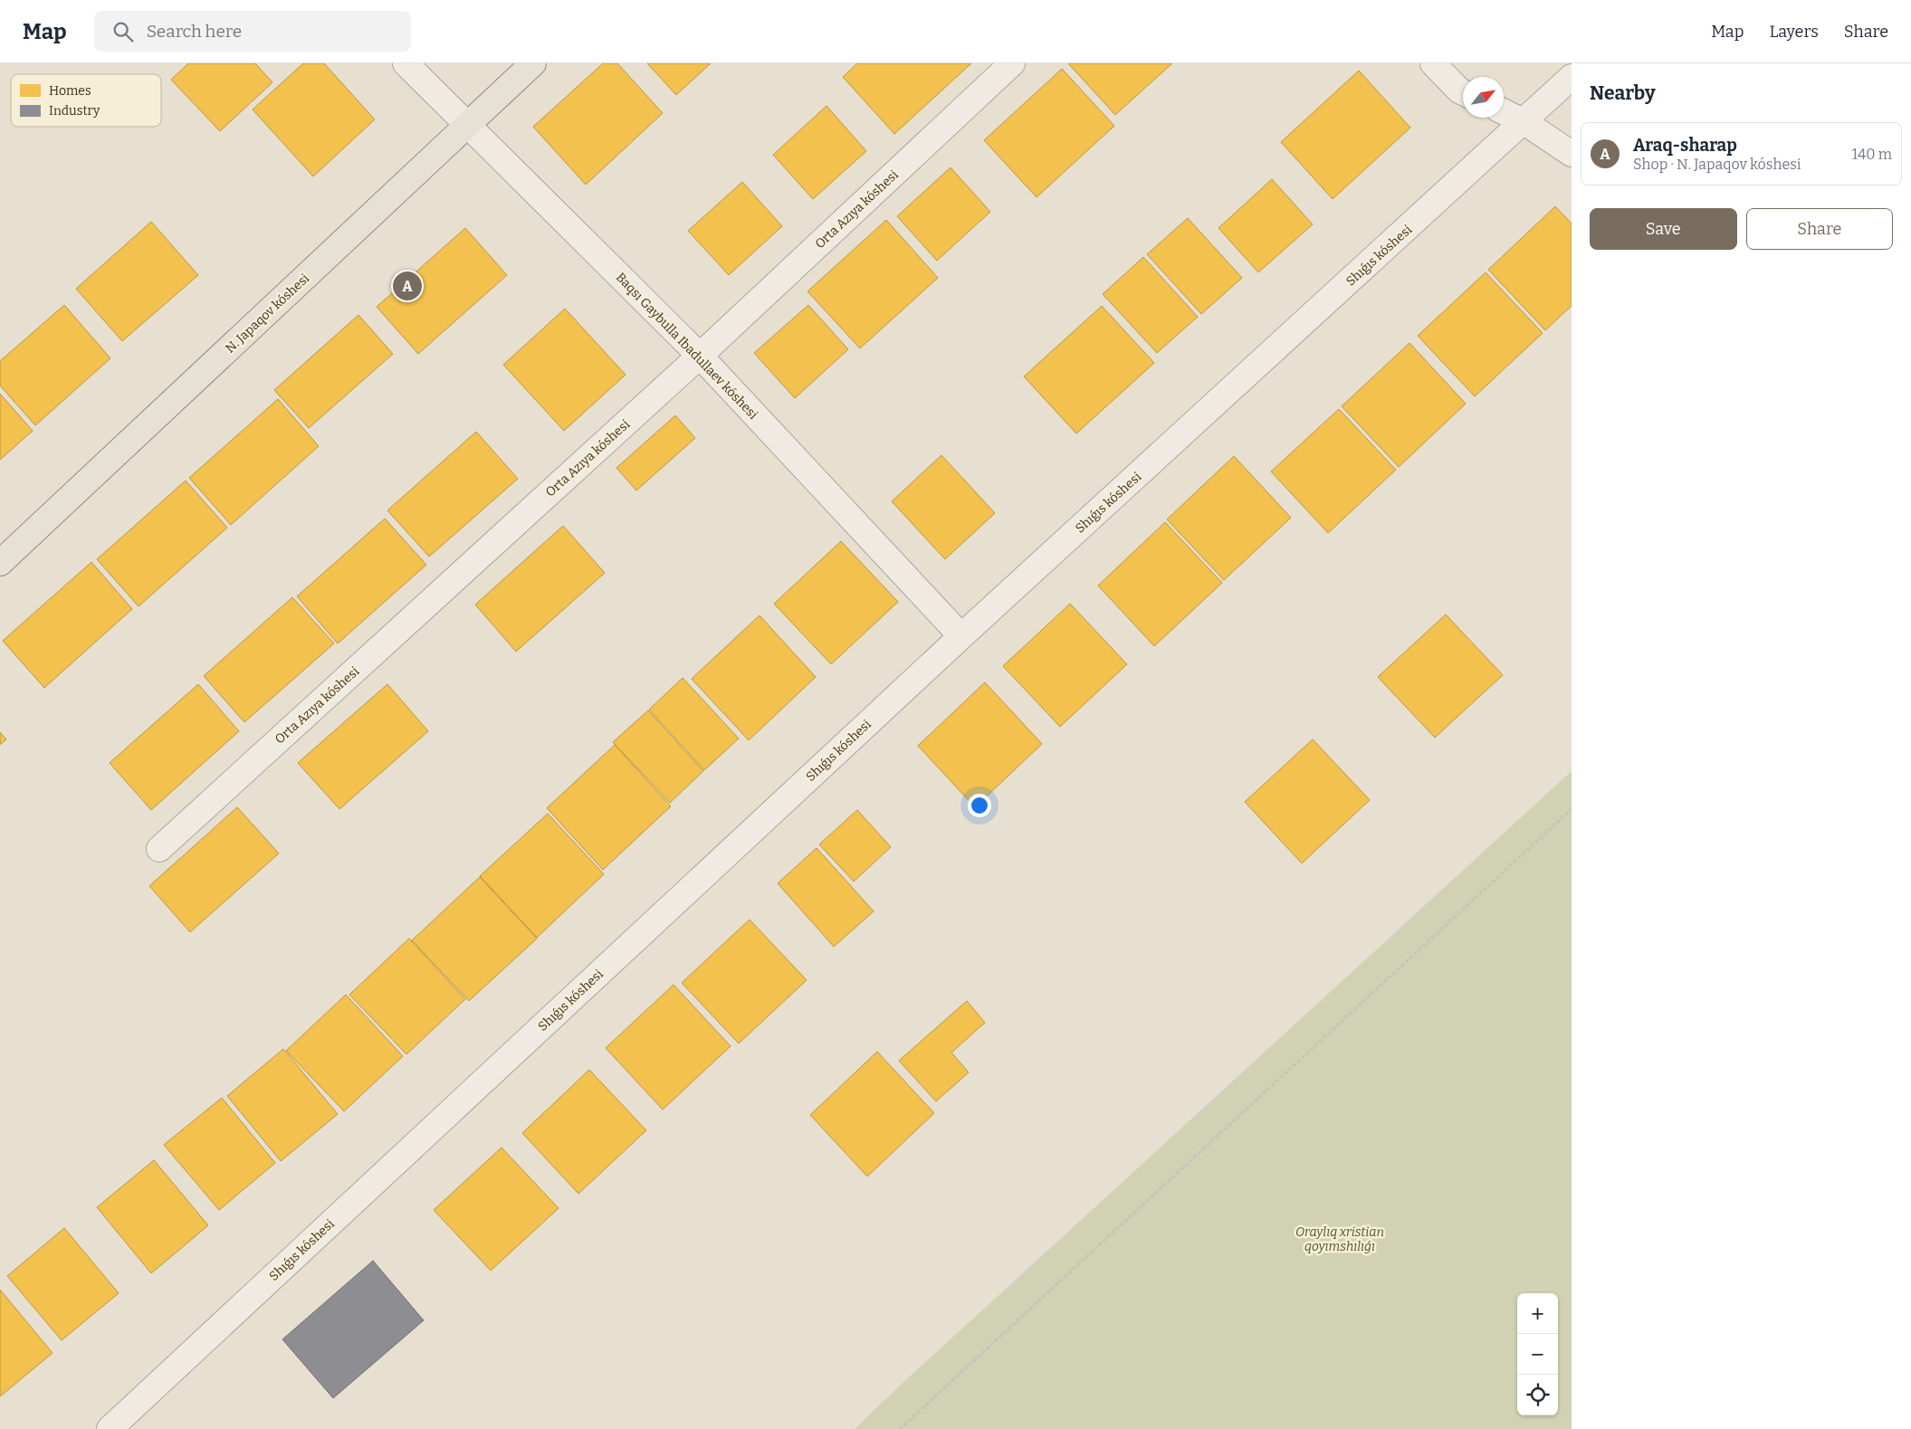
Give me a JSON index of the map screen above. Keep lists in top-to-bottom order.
{
  "streets": {
    "main road": ["N. Japaqov kóshesi"],
    "street": ["Orta Azıya kóshesi", "Shıǵıs kóshesi", "Baqsı Gaybulla Ibadullaev kóshesi"]
  },
  "crossings": [
    ["Orta Azıya kóshesi", "Baqsı Gaybulla Ibadullaev kóshesi"],
    ["Shıǵıs kóshesi", "Baqsı Gaybulla Ibadullaev kóshesi"],
    ["N. Japaqov kóshesi", "Baqsı Gaybulla Ibadullaev kóshesi"]
  ],
  "parks": ["Oraylıq xristian qoyımshılıǵı"],
  "legend": ["Homes", "Industry"],
  "north": "top right",
  "page": {
    "header": "Map",
    "search": "Search here",
    "nav": ["Map", "Layers", "Share"],
    "heading": "Nearby",
    "list": [
      {
        "mark": "A",
        "name": "Araq-sharap",
        "note": "Shop · N. Japaqov kóshesi",
        "value": "140 m"
      }
    ],
    "buttons": ["Save", "Share"],
    "pins": "A",
    "map_buttons": ["+", "−"]
  }
}
